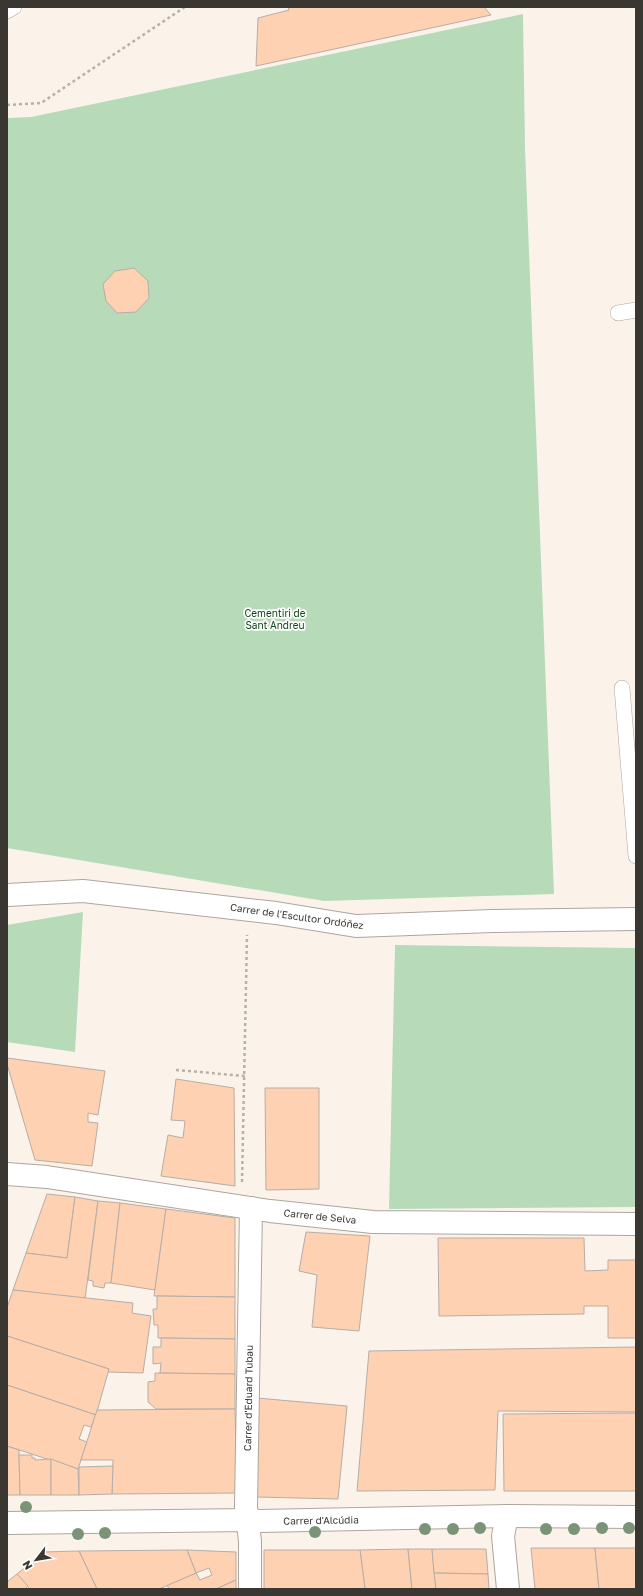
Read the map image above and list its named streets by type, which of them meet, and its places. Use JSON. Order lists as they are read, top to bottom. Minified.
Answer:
{"streets":{"street":["Carrer de l'Escultor Ordóñez","Carrer de Selva","Carrer d'Eduard Tubau","Carrer d'Alcúdia"]},"crossings":[["Carrer de Selva","Carrer d'Eduard Tubau"],["Carrer d'Eduard Tubau","Carrer d'Alcúdia"]],"parks":["Cementiri de Sant Andreu"],"north":"bottom left"}
